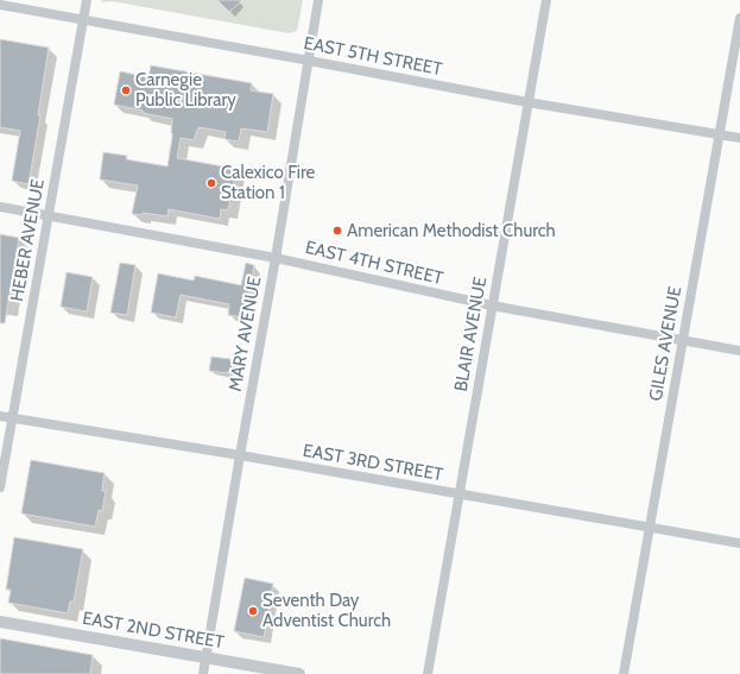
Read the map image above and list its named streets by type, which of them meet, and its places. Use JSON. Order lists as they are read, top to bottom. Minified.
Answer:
{"streets":{"street":["EAST 5TH STREET","HEBER AVENUE","EAST 4TH STREET","MARY AVENUE","BLAIR AVENUE","GILES AVENUE","EAST 3RD STREET","EAST 2ND STREET"]},"crossings":[["EAST 5TH STREET","HEBER AVENUE"],["EAST 5TH STREET","MARY AVENUE"],["EAST 5TH STREET","BLAIR AVENUE"],["EAST 5TH STREET","GILES AVENUE"],["HEBER AVENUE","EAST 4TH STREET"],["HEBER AVENUE","EAST 3RD STREET"],["EAST 4TH STREET","MARY AVENUE"],["EAST 4TH STREET","BLAIR AVENUE"],["EAST 4TH STREET","GILES AVENUE"],["MARY AVENUE","EAST 3RD STREET"],["MARY AVENUE","EAST 2ND STREET"],["BLAIR AVENUE","EAST 3RD STREET"],["GILES AVENUE","EAST 3RD STREET"]],"places":["Carnegie Public Library","Calexico Fire Station 1","American Methodist Church","Seventh Day Adventist Church"]}
